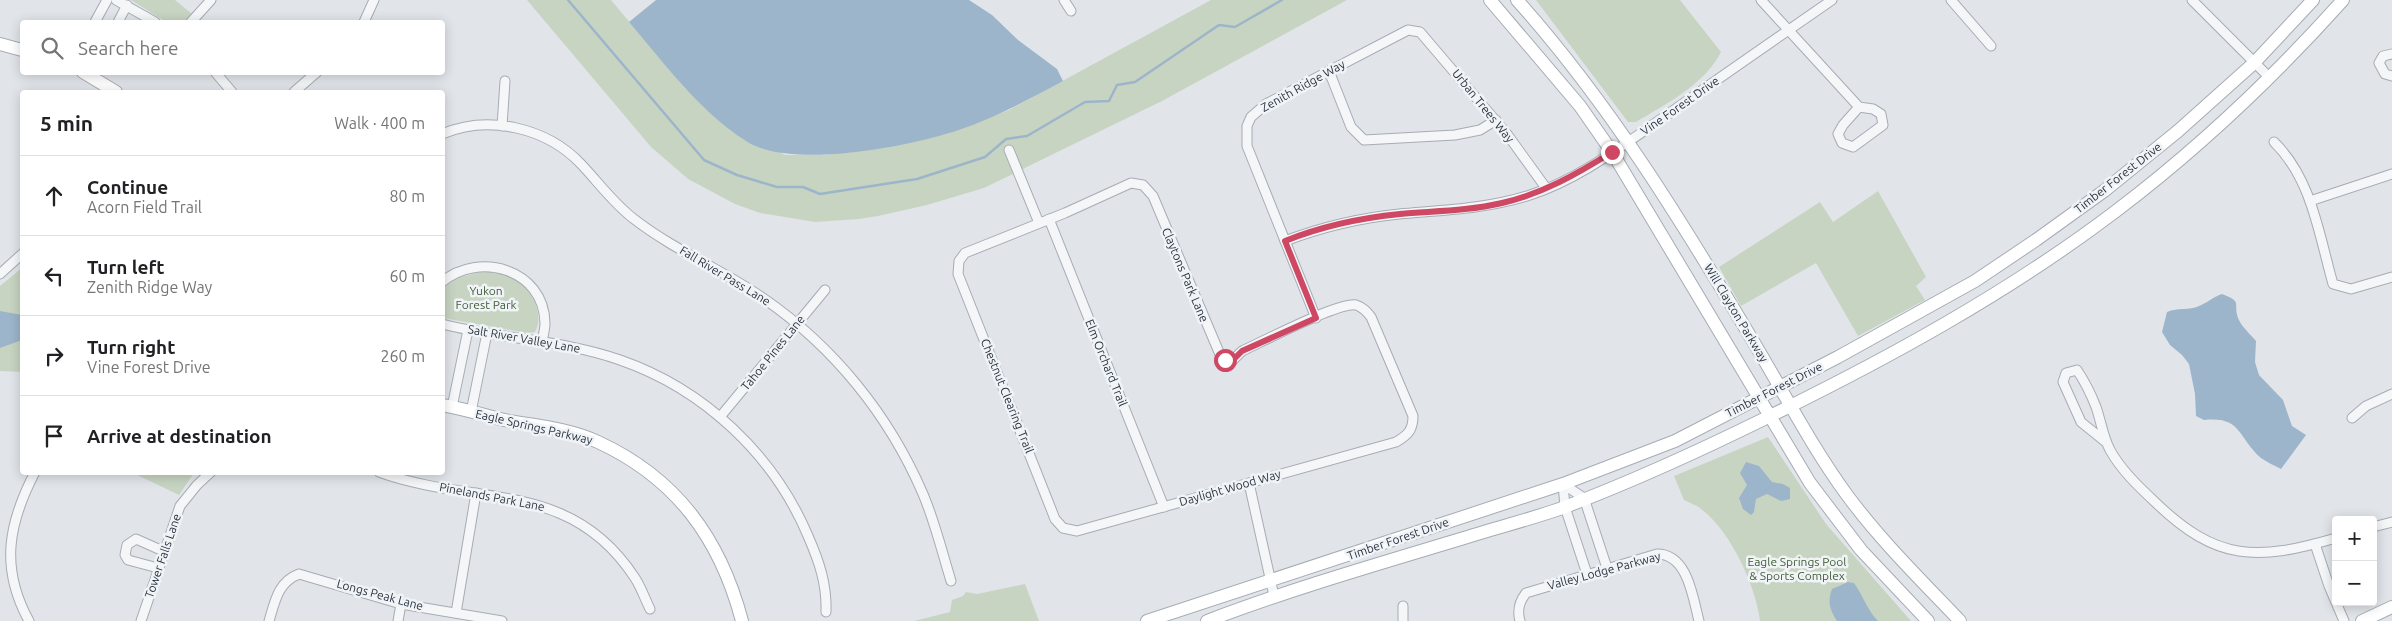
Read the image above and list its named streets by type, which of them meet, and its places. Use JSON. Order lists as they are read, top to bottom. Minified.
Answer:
{"streets":{"main road":["Timber Forest Drive","Will Clayton Parkway","Eagle Springs Parkway"],"street":["Zenith Ridge Way","Urban Trees Way","Vine Forest Drive","Claytons Park Lane","Fall River Pass Lane","Salt River Valley Lane","Tahoe Pines Lane","Elm Orchard Trail","Chestnut Clearing Trail","Daylight Wood Way","Pinelands Park Lane","Tower Falls Lane","Valley Lodge Parkway","Longs Peak Lane"]},"crossings":[["Zenith Ridge Way","Urban Trees Way"],["Zenith Ridge Way","Vine Forest Drive"],["Zenith Ridge Way","Claytons Park Lane"],["Zenith Ridge Way","Daylight Wood Way"],["Urban Trees Way","Vine Forest Drive"],["Vine Forest Drive","Will Clayton Parkway"],["Timber Forest Drive","Will Clayton Parkway"],["Claytons Park Lane","Elm Orchard Trail"],["Claytons Park Lane","Daylight Wood Way"],["Fall River Pass Lane","Tahoe Pines Lane"],["Salt River Valley Lane","Tahoe Pines Lane"],["Elm Orchard Trail","Daylight Wood Way"],["Chestnut Clearing Trail","Daylight Wood Way"]],"parks":["Yukon Forest Park","Eagle Springs Pool & Sports Complex"],"page":{"search":"Search here","heading":["5 min","Walk · 400 m"],"list":[["Continue","Acorn Field Trail","80 m"],["Turn left","Zenith Ridge Way","60 m"],["Turn right","Vine Forest Drive","260 m"],"Arrive at destination"],"map_buttons":["+","−"]}}
